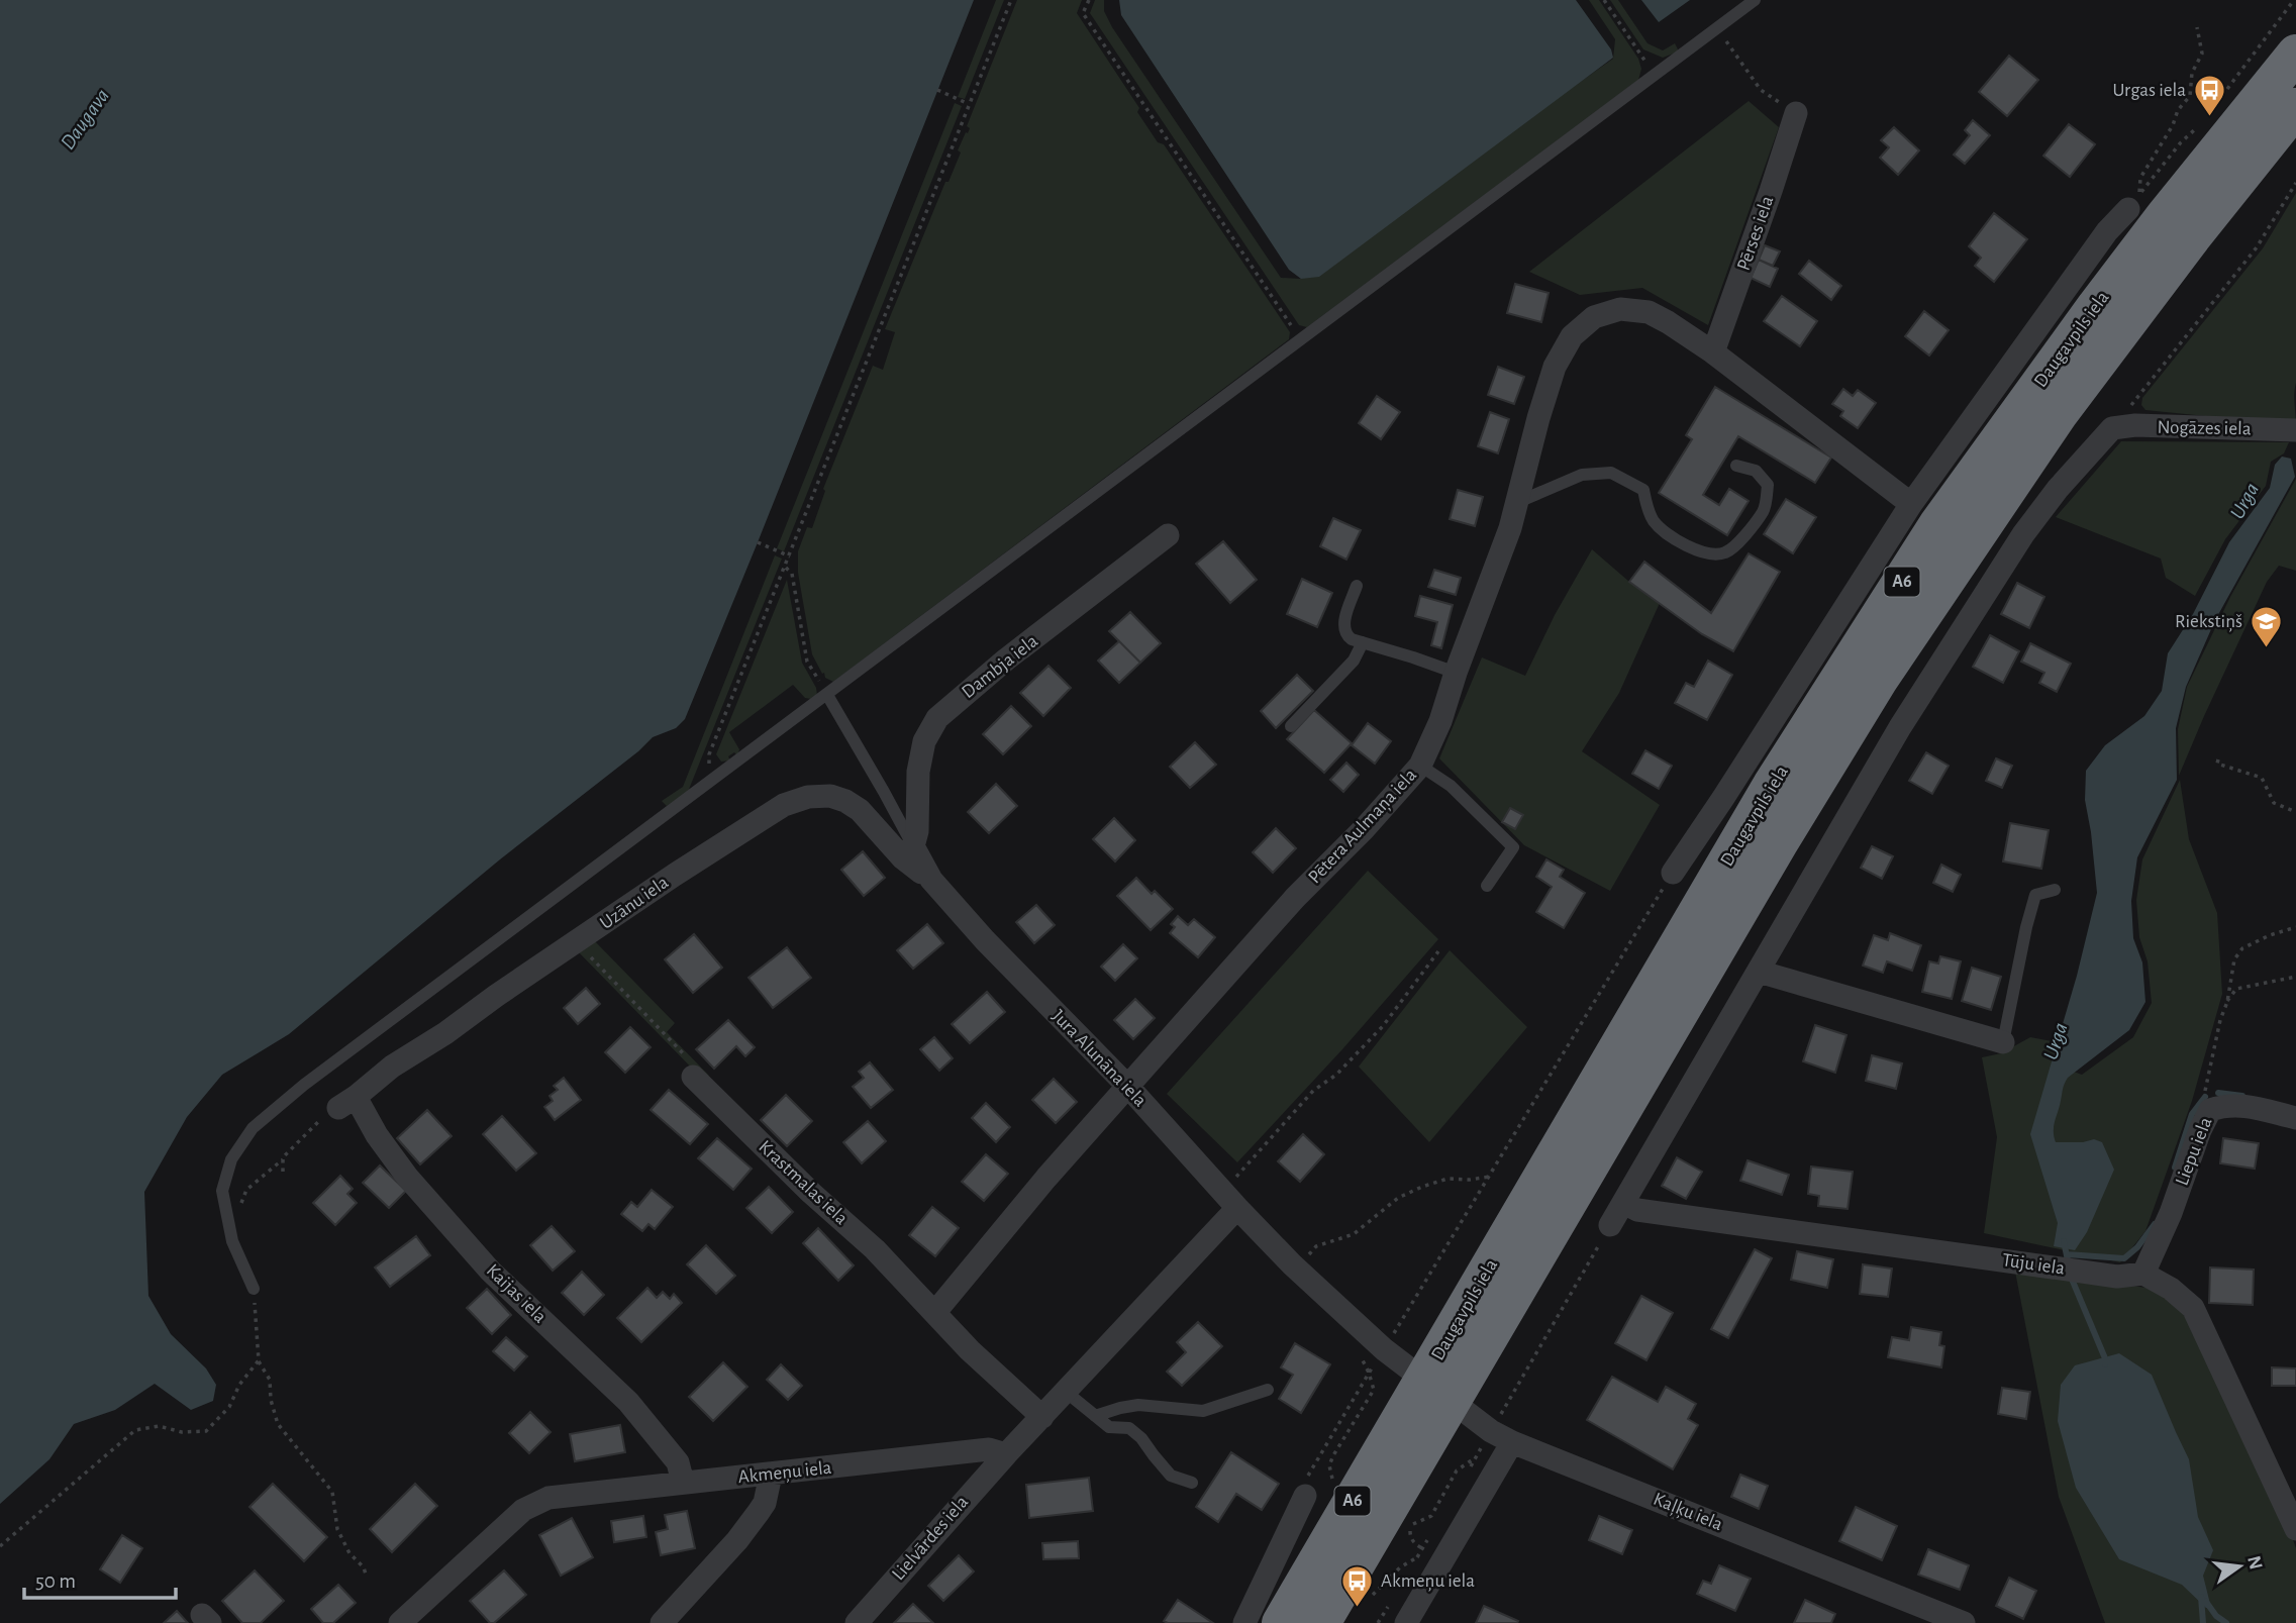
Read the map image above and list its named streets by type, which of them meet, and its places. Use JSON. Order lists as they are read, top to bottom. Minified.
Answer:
{"streets":{"highway":["Daugavpils iela","A6"],"street":["Pērses iela","Nogāzes iela","Dambja iela","Pētera Aulmaņa iela","Uzānu iela","Jura Alunāna iela","Liepu iela","Krastmalas iela","Tūju iela","Kaijas iela","Akmeņu iela","Kaļķu iela","Lielvārdes iela"]},"crossings":[["Pērses iela","Pētera Aulmaņa iela"],["Daugavpils iela","Jura Alunāna iela"],["Daugavpils iela","Kaļķu iela"],["Dambja iela","Jura Alunāna iela"],["Pētera Aulmaņa iela","Jura Alunāna iela"],["Pētera Aulmaņa iela","Krastmalas iela"],["Uzānu iela","Jura Alunāna iela"],["Uzānu iela","Kaijas iela"],["Jura Alunāna iela","Kaļķu iela"],["Liepu iela","Tūju iela"],["Kaijas iela","Akmeņu iela"],["Akmeņu iela","Lielvārdes iela"]],"water":["Daugava","Urga"],"places":{"bus stop":["Urgas iela","Akmeņu iela"],"school or university":["Riekstiņš"]},"scale_bar":"50 m","north":"right"}
